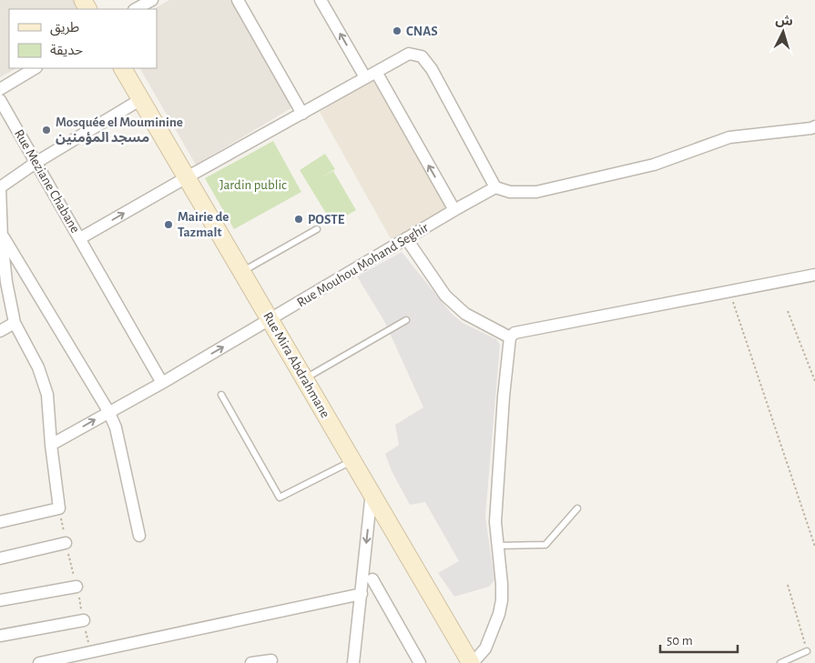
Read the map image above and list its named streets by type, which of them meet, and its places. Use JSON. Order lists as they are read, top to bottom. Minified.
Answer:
{"streets":{"main road":["Rue Mira Abdrahmane"],"street":["Rue Meziane Chabane","Rue Mouhou Mohand Seghir"]},"crossings":[["Rue Meziane Chabane","Rue Mouhou Mohand Seghir"],["Rue Mouhou Mohand Seghir","Rue Mira Abdrahmane"]],"one_way":["Rue Mouhou Mohand Seghir"],"parks":["Jardin public"],"places":["CNAS","Mosquée el Mouminine مسجد المؤمنين","POSTE","Mairie de Tazmalt"],"legend":["طريق","حديقة"],"scale_bar":"50 m","north":"top"}
